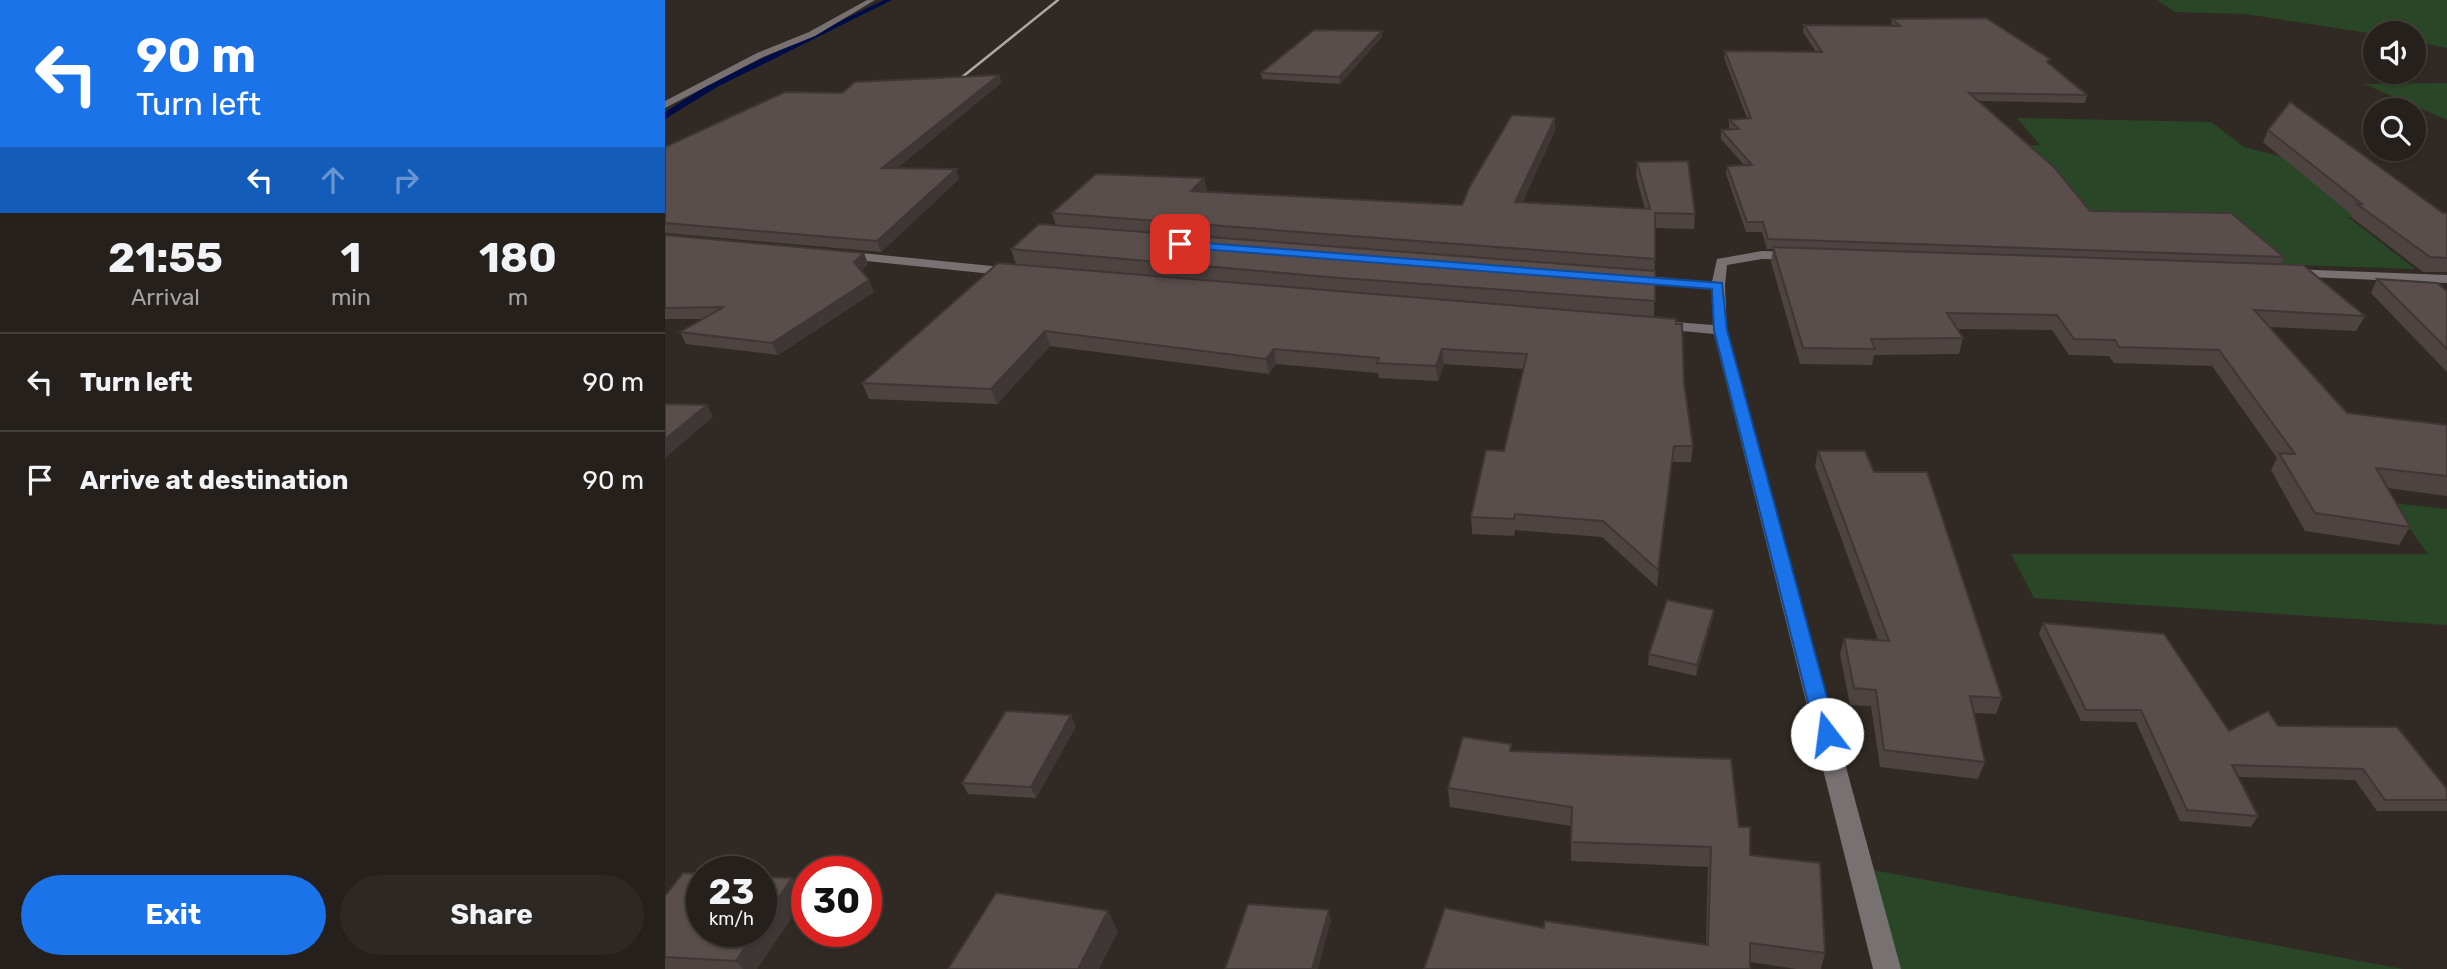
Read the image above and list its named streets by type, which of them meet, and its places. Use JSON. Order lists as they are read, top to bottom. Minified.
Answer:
{"page":{"turn":["90 m","Turn left"],"eta":["21:55","Arrival","1","min","180","m"],"list":[{"name":"Turn left","value":"90 m"},{"name":"Arrive at destination","value":"90 m"}],"speed":"23 km/h","limit":"30","buttons":["Exit","Share"]}}
